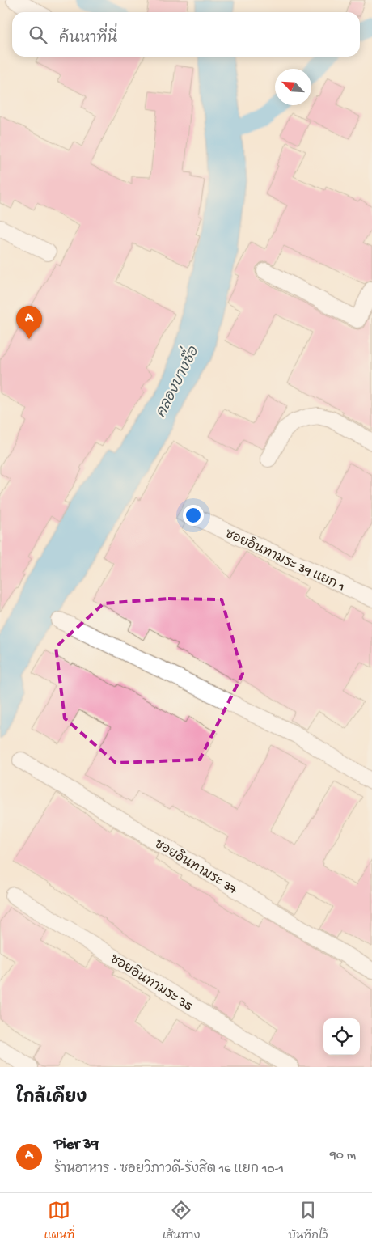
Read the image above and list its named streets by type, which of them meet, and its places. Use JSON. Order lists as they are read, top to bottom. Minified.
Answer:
{"streets":{"street":["ซอยอินทามระ 39 แยก 1","ซอยอินทามระ 37","ซอยอินทามระ 35"]},"water":["คลองบางซื่อ"],"north":"top left","page":{"search":"ค้นหาที่นี่","pins":"A","heading":"ใกล้เคียง","list":[{"mark":"A","name":"Pier 39","note":"ร้านอาหาร · ซอยวิภาวดี-รังสิต 16 แยก 10-1","value":"90 m"}],"nav":["แผนที่","เส้นทาง","บันทึกไว้"]}}
